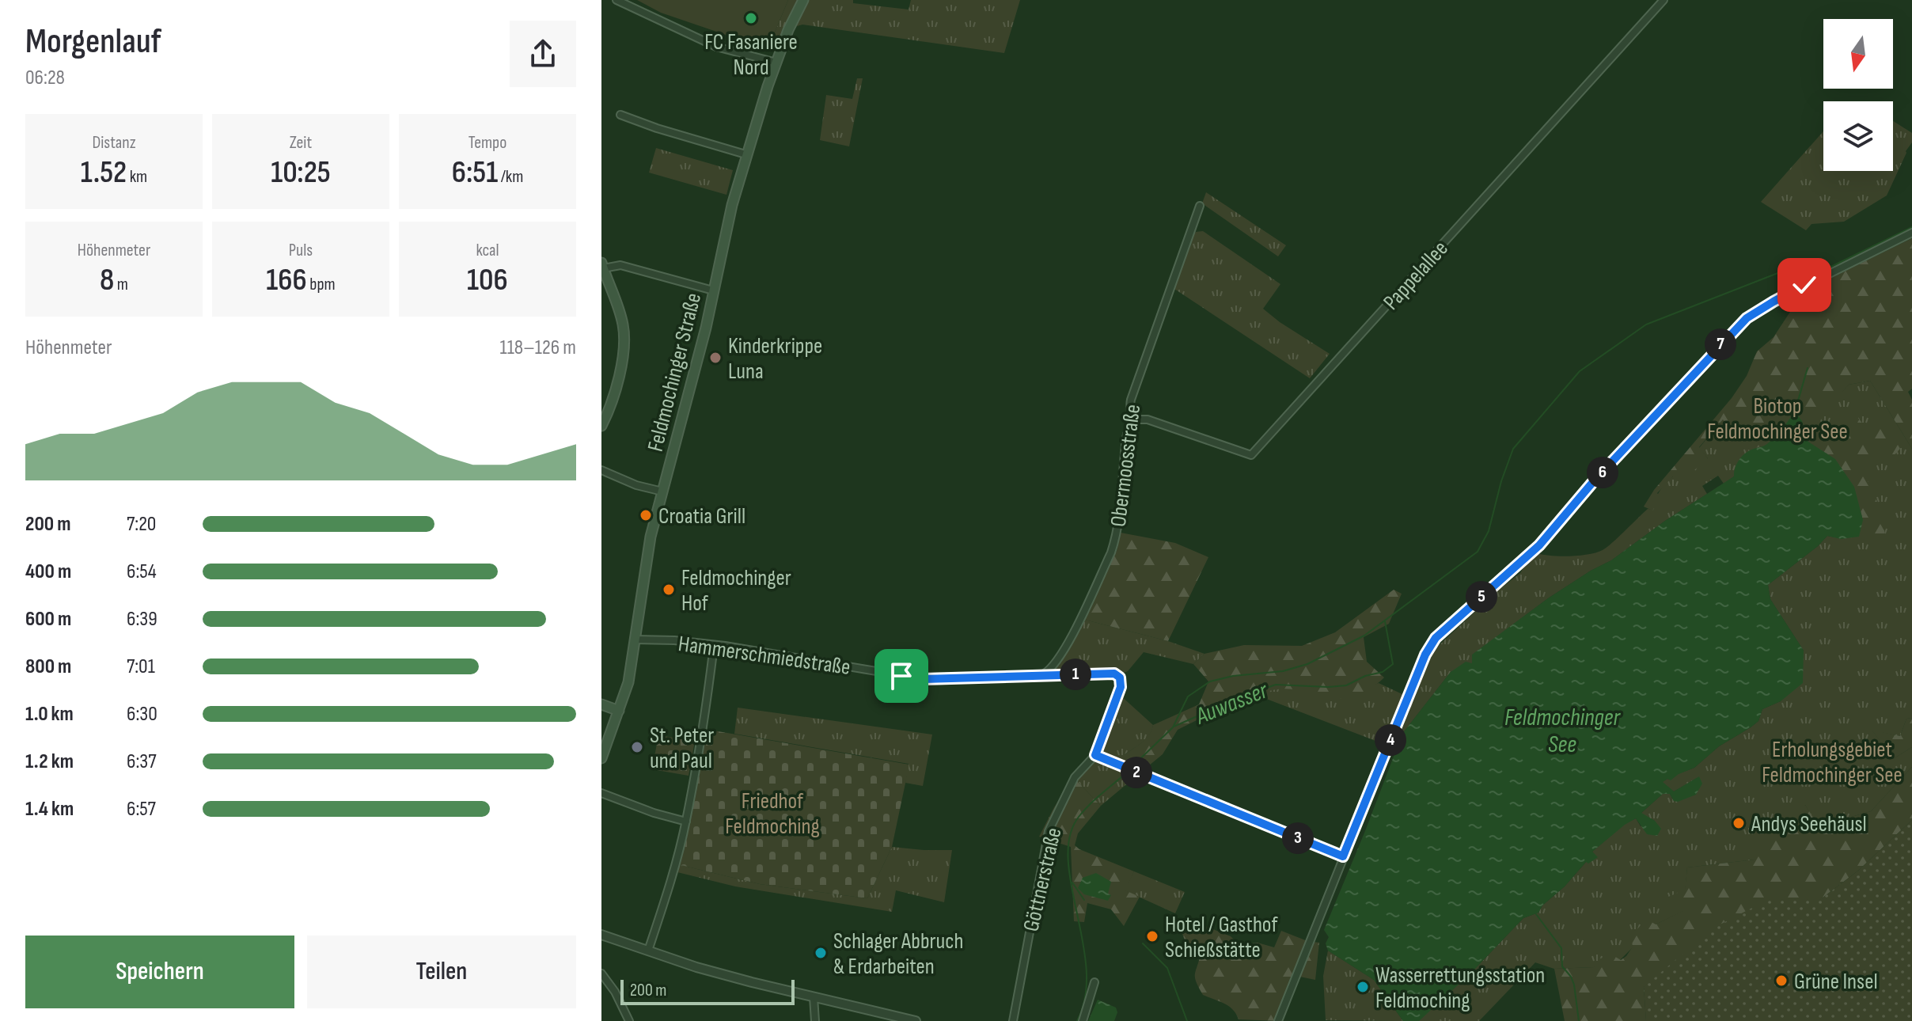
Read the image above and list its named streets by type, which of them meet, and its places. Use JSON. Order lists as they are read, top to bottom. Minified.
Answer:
{"streets":{"main road":["Feldmochinger Straße"],"street":["Pappelallee","Obermoosstraße","Hammerschmiedstraße","Göttnerstraße"]},"crossings":[["Pappelallee","Obermoosstraße"],["Feldmochinger Straße","Hammerschmiedstraße"],["Obermoosstraße","Hammerschmiedstraße"],["Hammerschmiedstraße","Göttnerstraße"]],"water":["Auwasser","Feldmochinger See"],"parks":["Biotop Feldmochinger See","Erholungsgebiet Feldmochinger See","Friedhof Feldmoching"],"places":["FC Fasaniere Nord","Kinderkrippe Luna","Croatia Grill","Feldmochinger Hof","St. Peter und Paul","Andys Seehäusl","Hotel / Gasthof Schießstätte","Schlager Abbruch & Erdarbeiten","Grüne Insel","Wasserrettungsstation Feldmoching"],"scale_bar":"200 m","north":"bottom","page":{"heading":["Morgenlauf","06:28"],"stats":[["Distanz","1.52 km"],["Zeit","10:25"],["Tempo","6:51 /km"],["Höhenmeter","8 m"],["Puls","166 bpm"],["kcal","106"]],"chart":["Höhenmeter","118–126 m"],"pins":["7","6","5","1","4","2","3"],"list":[{"name":"200 m","note":"7:20"},{"name":"400 m","note":"6:54"},{"name":"600 m","note":"6:39"},{"name":"800 m","note":"7:01"},{"name":"1.0 km","note":"6:30"},{"name":"1.2 km","note":"6:37"},{"name":"1.4 km","note":"6:57"}],"buttons":["Speichern","Teilen"],"scale":"200 m"}}
